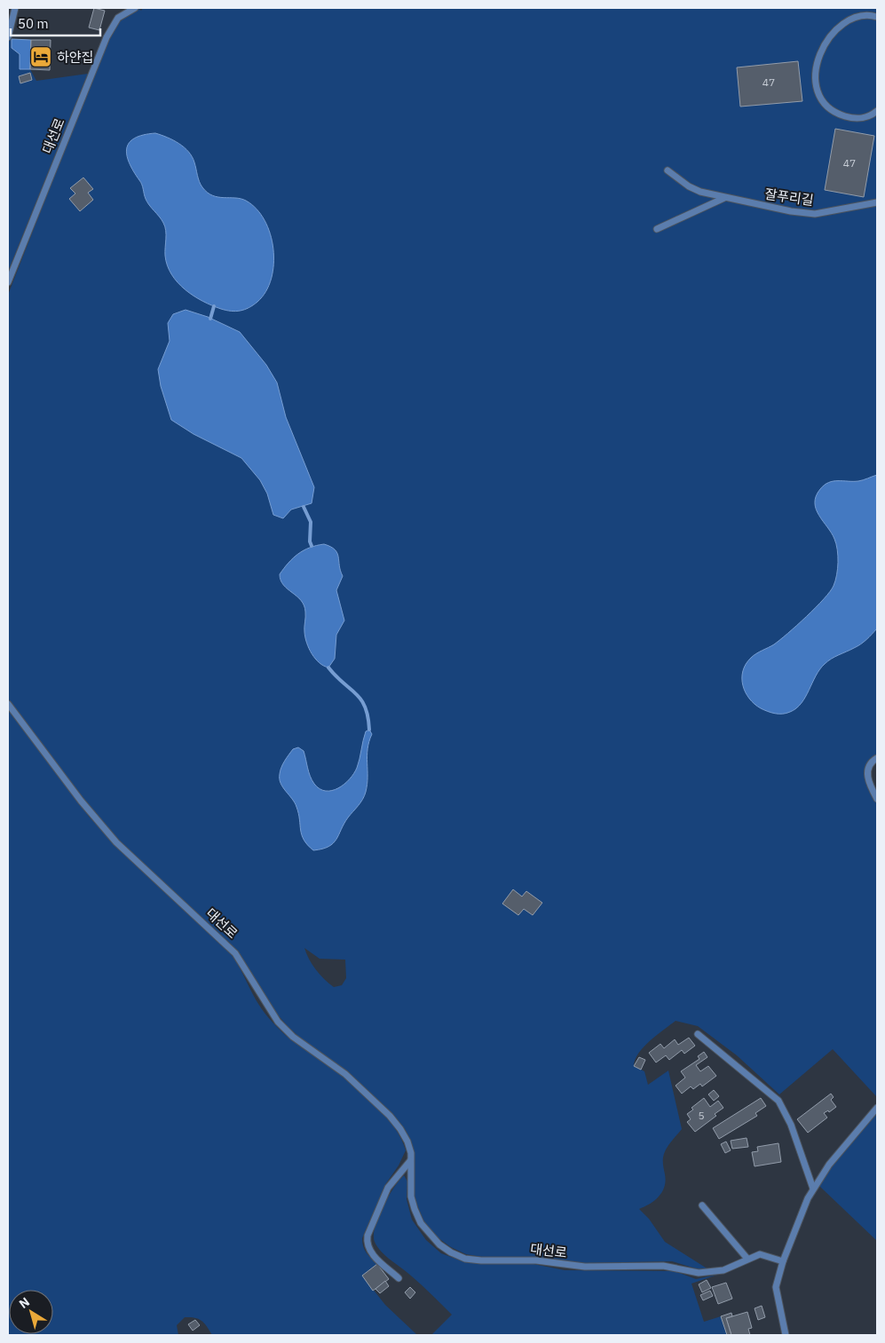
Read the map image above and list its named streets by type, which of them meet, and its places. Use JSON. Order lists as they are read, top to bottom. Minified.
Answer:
{"streets":{"lane":["대선로","잘푸리길"]},"places":{"hotel":["하얀집"]},"house_numbers":["47","47","5"],"scale_bar":"50 m","north":"top left"}
